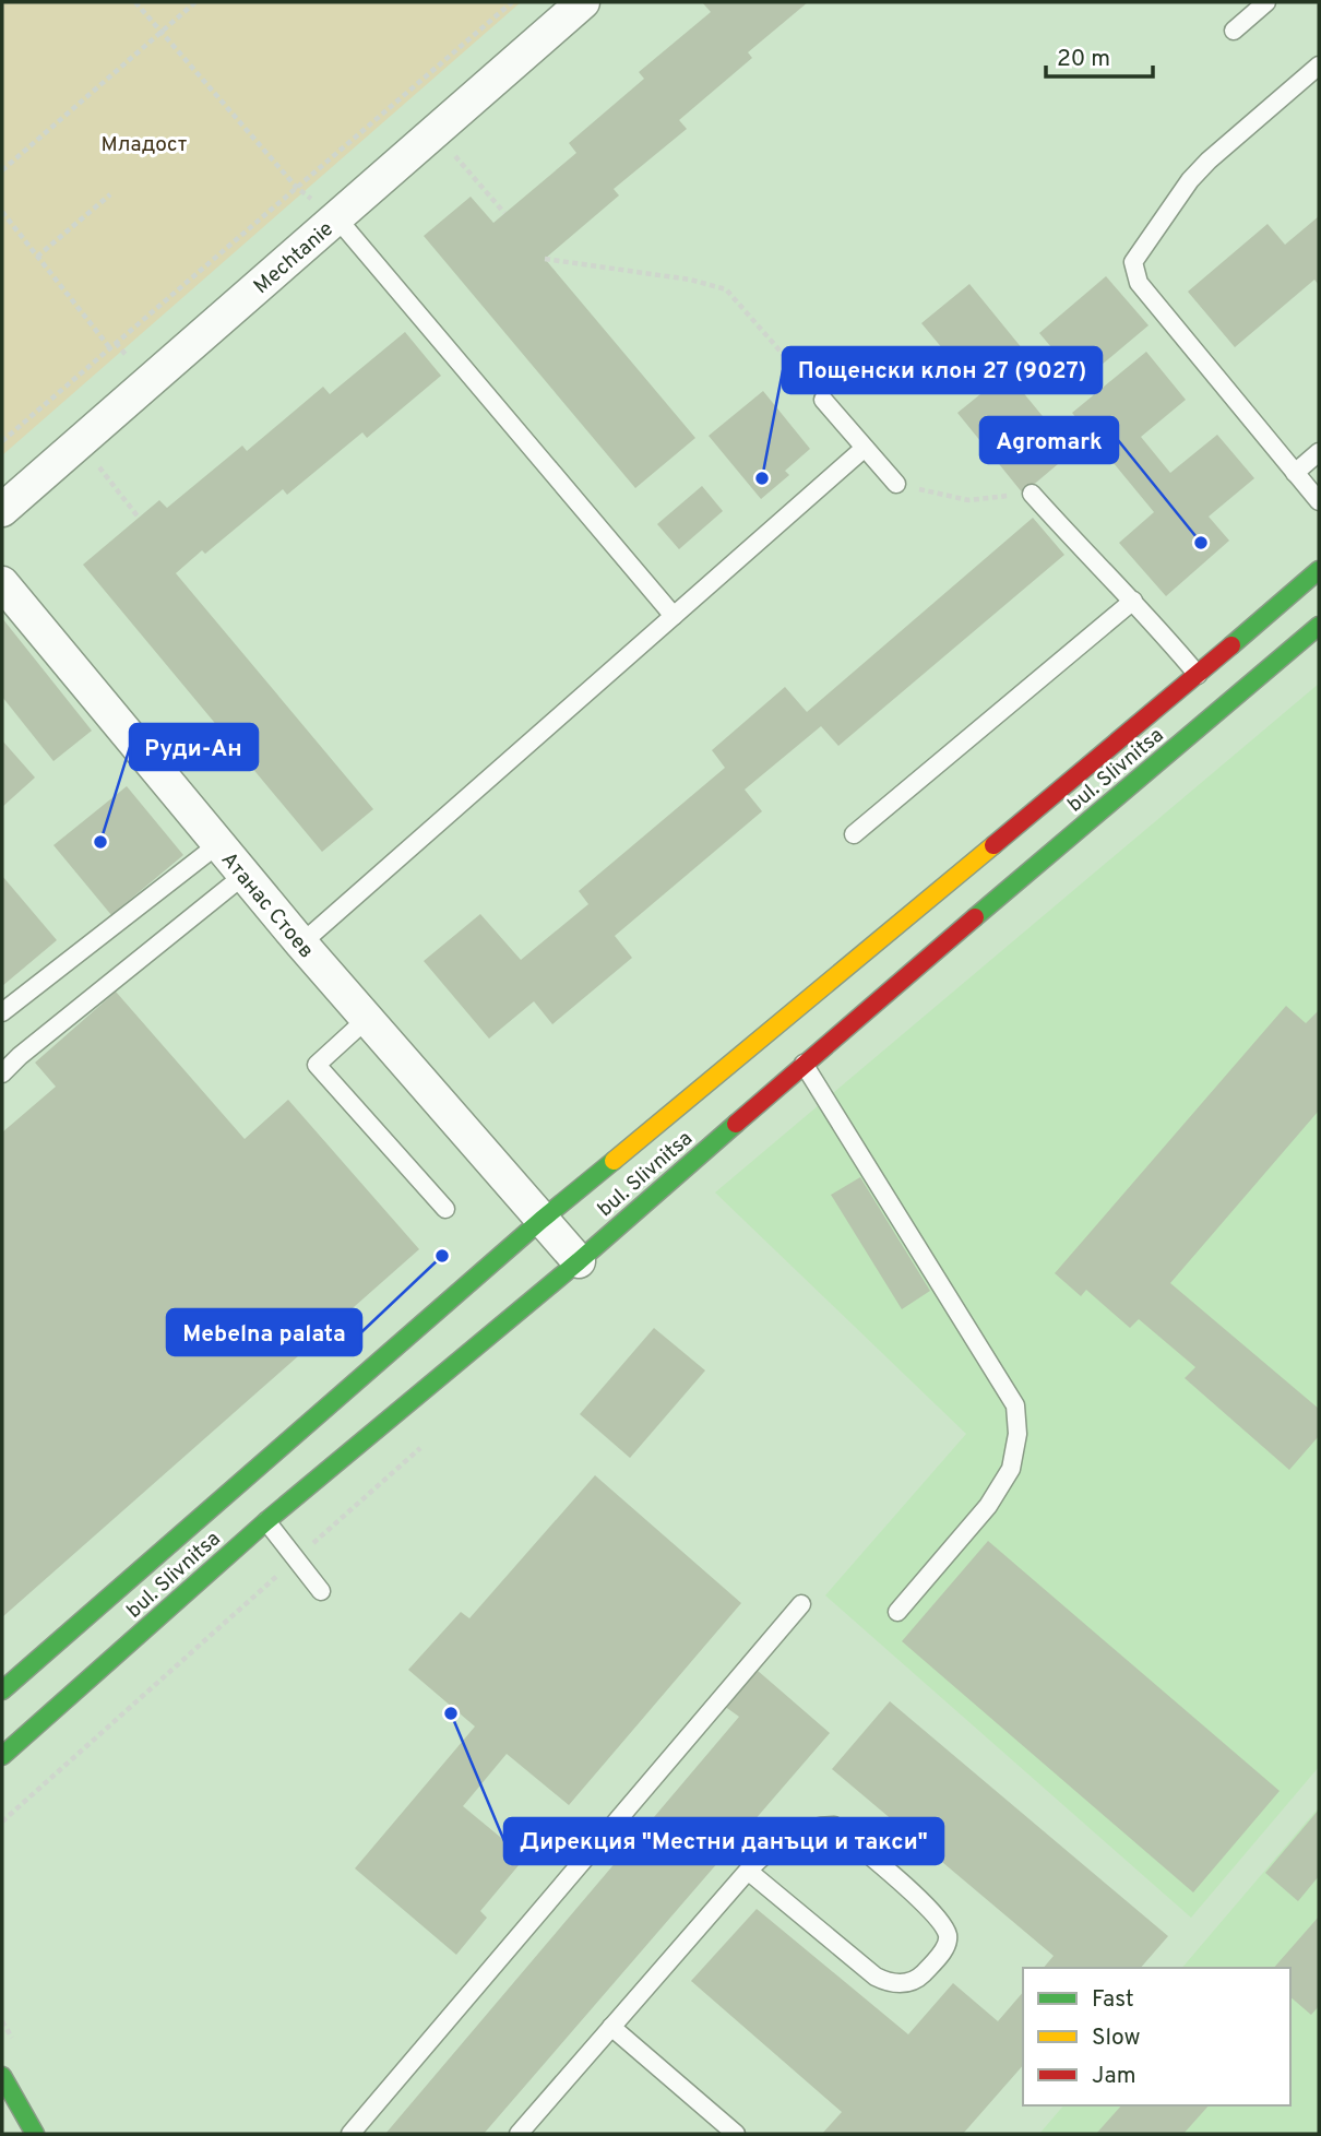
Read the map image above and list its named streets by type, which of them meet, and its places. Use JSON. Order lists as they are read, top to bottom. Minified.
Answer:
{"streets":{"main road":["bul. Slivnitsa"],"street":["Mechtanie","Атанас Стоев"]},"crossings":[["bul. Slivnitsa","Атанас Стоев"]],"parks":["Младост"],"places":["Пощенски клон 27 (9027)","Agromark","Руди-Ан","Mebelna palata","Дирекция \"Местни данъци и такси\""],"legend":["Fast","Slow","Jam"],"scale_bar":"20 m"}
